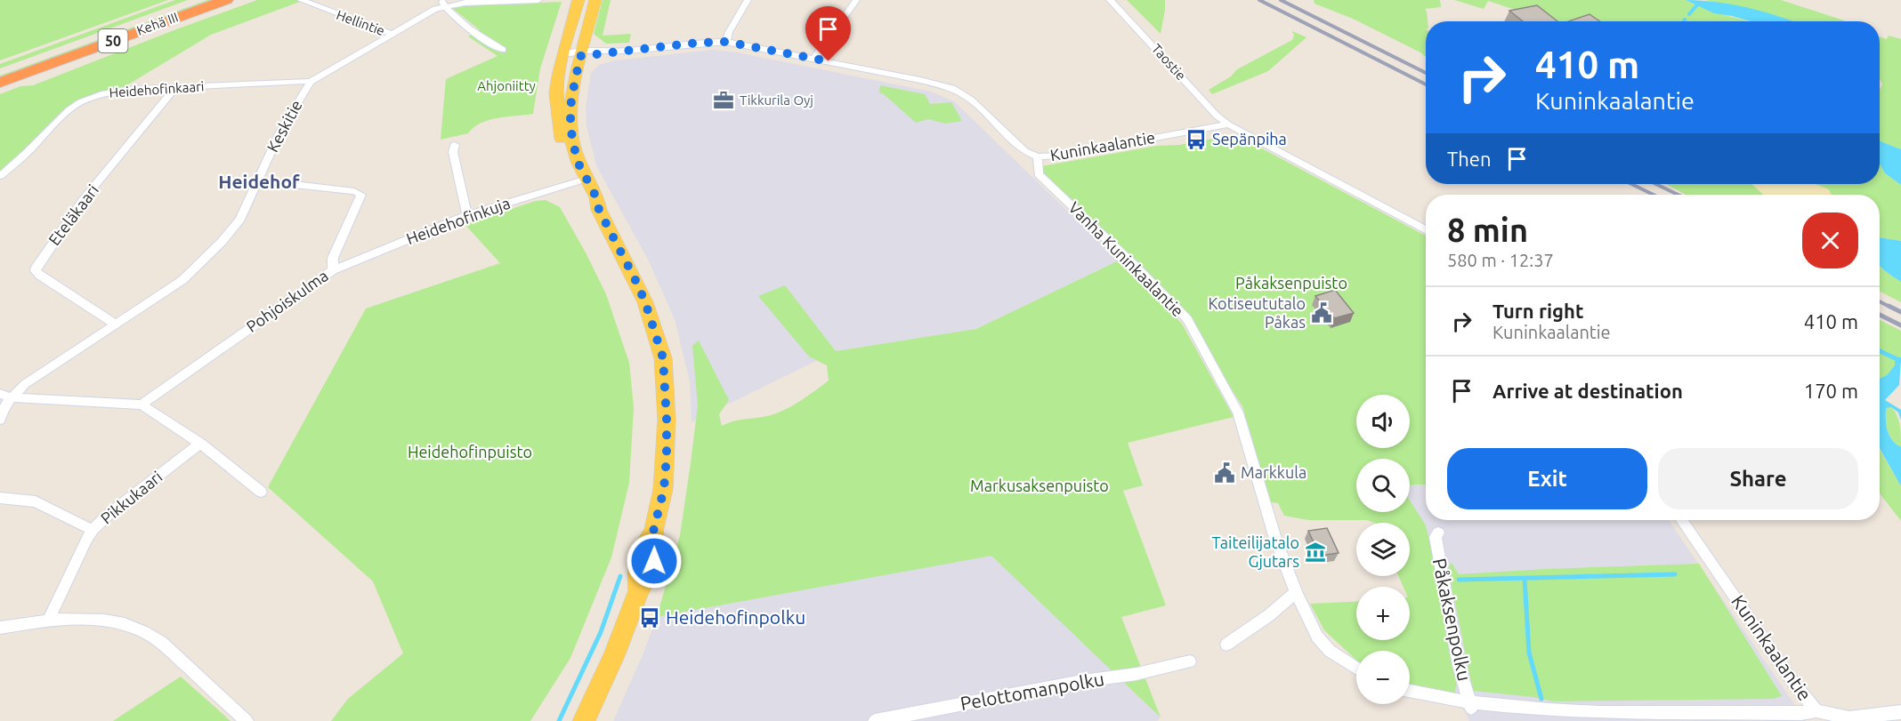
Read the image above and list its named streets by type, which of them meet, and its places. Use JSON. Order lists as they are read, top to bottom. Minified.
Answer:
{"streets":{"highway":["Kehä III","50"],"street":["Hellintie","Taostie","Heidehofinkaari","Keskitie","Kuninkaalantie","Eteläkaari","Heidehofinkuja","Vanha Kuninkaalantie","Pohjoiskulma","Pikkukaari","Påkaksenpolku","Pelottomanpolku"]},"crossings":[["Hellintie","Keskitie"],["Taostie","Kuninkaalantie"],["Heidehofinkaari","Keskitie"],["Heidehofinkaari","Eteläkaari"],["Keskitie","Eteläkaari"],["Keskitie","Pohjoiskulma"],["Kuninkaalantie","Vanha Kuninkaalantie"],["Heidehofinkuja","Pohjoiskulma"]],"districts":["Heidehof"],"parks":["Ahjoniitty","Påkaksenpuisto","Heidehofinpuisto","Markusaksenpuisto"],"places":{"office":["Tikkurila Oyj"],"bus stop":["Sepänpiha","Heidehofinpolku"],"public building":["Kotiseututalo Påkas","Markkula"],"museum":["Taiteilijatalo Gjutars"]},"page":{"turn":["410 m","Kuninkaalantie"],"then":"Then","heading":["8 min","580 m · 12:37"],"list":[{"name":"Turn right","note":"Kuninkaalantie","value":"410 m"},{"name":"Arrive at destination","value":"170 m"}],"map_buttons":["+","−"],"buttons":["Exit","Share"]}}
